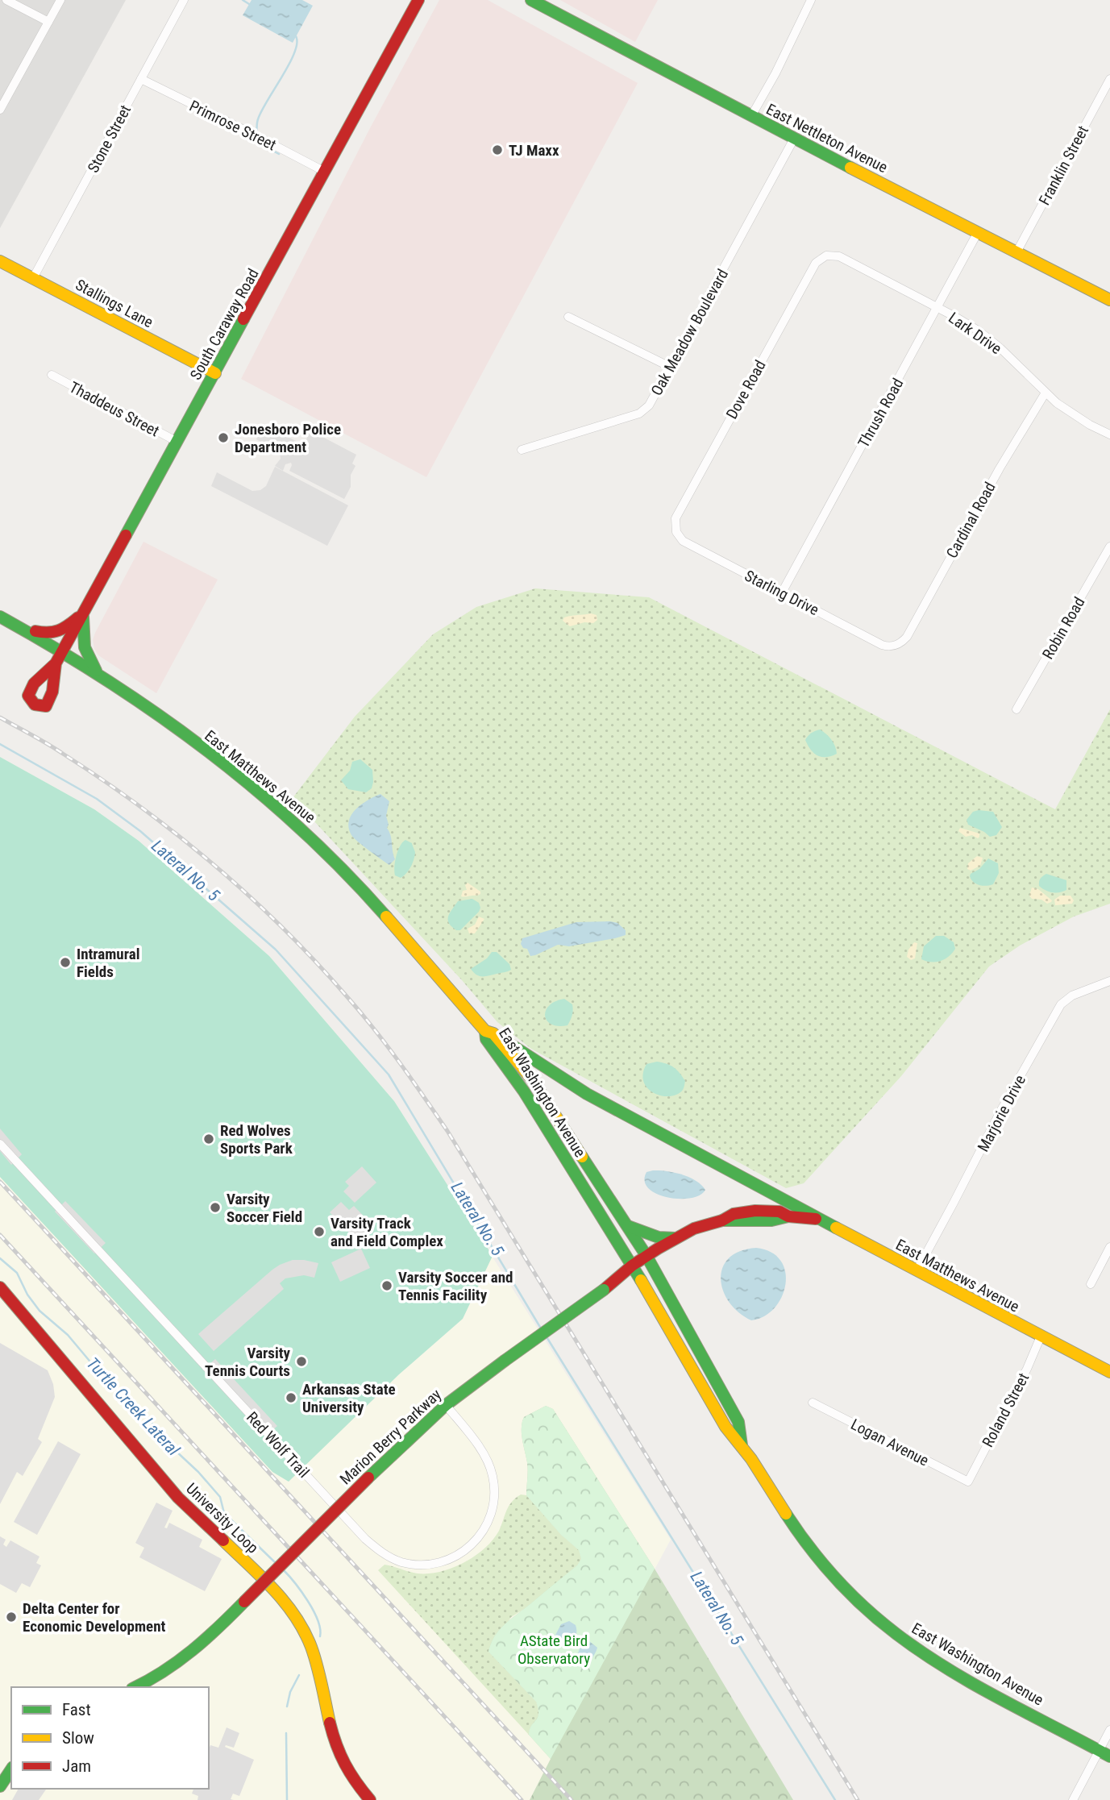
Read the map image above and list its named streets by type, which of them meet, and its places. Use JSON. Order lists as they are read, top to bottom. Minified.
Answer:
{"streets":{"street":["Primrose Street","East Nettleton Avenue","Stone Street","Franklin Street","Stallings Lane","South Caraway Road","Oak Meadow Boulevard","Lark Drive","Dove Road","Thaddeus Street","Thrush Road","Cardinal Road","Starling Drive","Robin Road","East Matthews Avenue","East Washington Avenue","Marjorie Drive","Roland Street","Marion Berry Parkway","Logan Avenue","Red Wolf Trail","University Loop"]},"crossings":[["Primrose Street","Stone Street"],["Primrose Street","South Caraway Road"],["East Nettleton Avenue","Franklin Street"],["East Nettleton Avenue","Oak Meadow Boulevard"],["East Nettleton Avenue","Thrush Road"],["Stone Street","Stallings Lane"],["Stallings Lane","South Caraway Road"],["South Caraway Road","Thaddeus Street"],["South Caraway Road","East Matthews Avenue"],["Lark Drive","Dove Road"],["Lark Drive","Thrush Road"],["Lark Drive","Cardinal Road"],["Dove Road","Starling Drive"],["Thrush Road","Starling Drive"],["Cardinal Road","Starling Drive"],["East Matthews Avenue","East Washington Avenue"],["East Matthews Avenue","Marjorie Drive"],["East Matthews Avenue","Roland Street"],["East Matthews Avenue","Marion Berry Parkway"],["East Washington Avenue","Marion Berry Parkway"],["Roland Street","Logan Avenue"],["Marion Berry Parkway","Red Wolf Trail"]],"water":["Lateral No. 5","Turtle Creek Lateral"],"parks":["AState Bird Observatory"],"places":["TJ Maxx","Jonesboro Police Department","Intramural Fields","Red Wolves Sports Park","Varsity Soccer Field","Varsity Track and Field Complex","Varsity Soccer and Tennis Facility","Varsity Tennis Courts","Arkansas State University","Delta Center for Economic Development"],"legend":["Fast","Slow","Jam"]}
